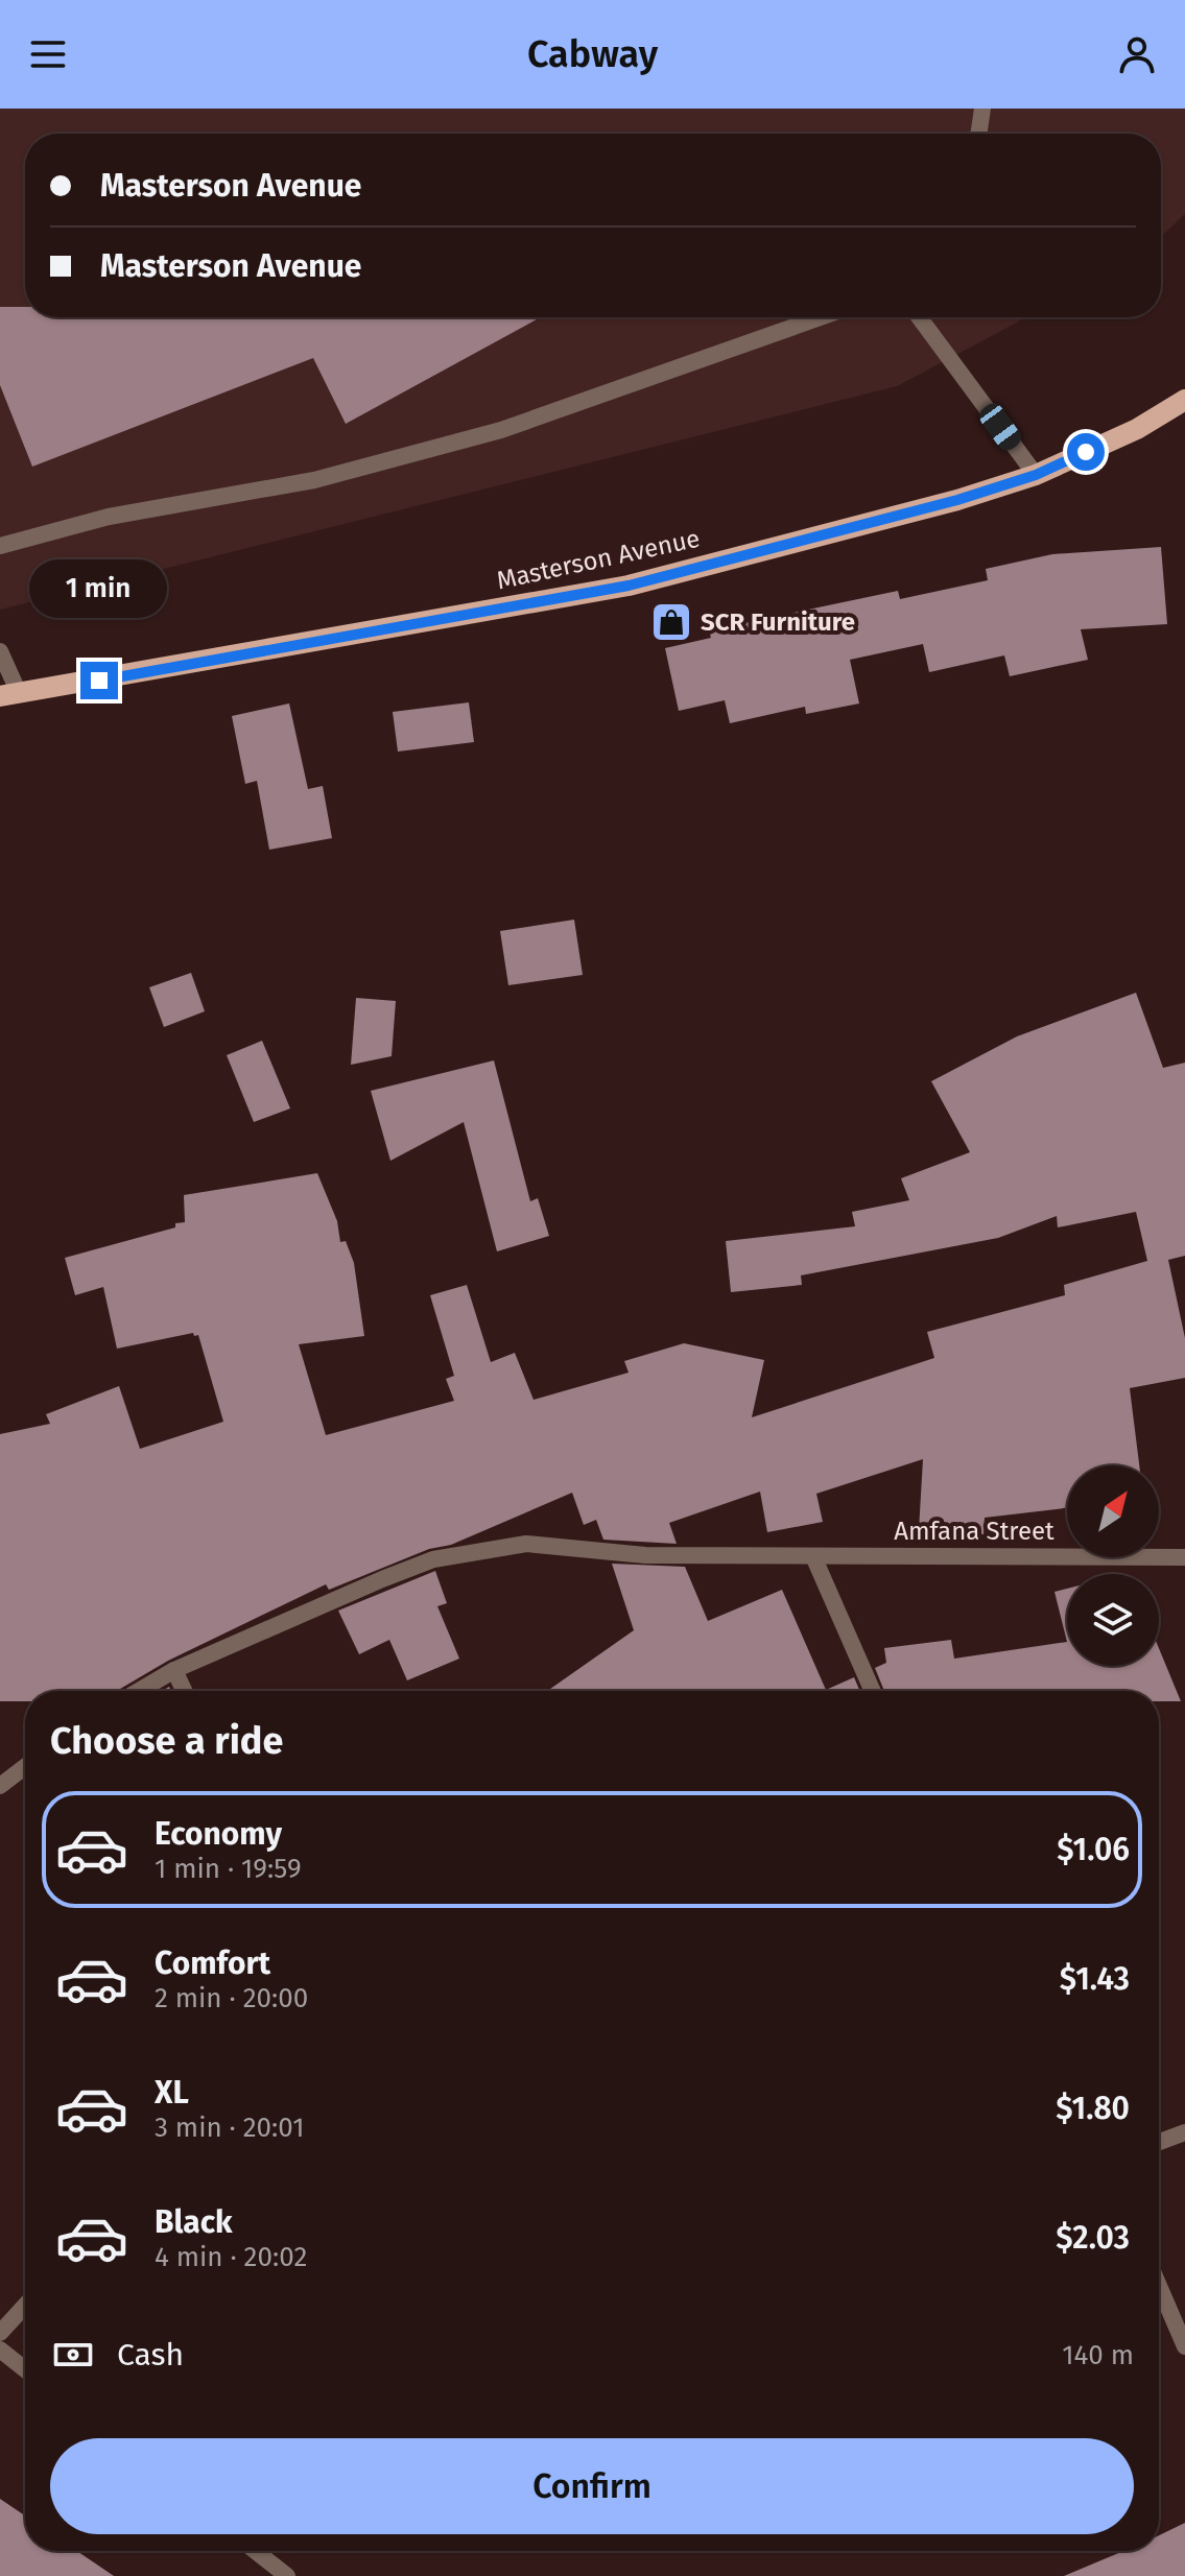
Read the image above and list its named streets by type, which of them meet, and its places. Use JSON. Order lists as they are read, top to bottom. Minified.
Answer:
{"streets":{"main road":["Masterson Avenue"],"street":["Amfana Street"]},"places":{"shop":["SCR Furniture"]},"north":"top right","page":{"header":"Cabway","banner":["Masterson Avenue","Masterson Avenue"],"bubble":"1 min","heading":"Choose a ride","list":[{"name":"Economy","note":"1 min · 19:59","value":"$1.06"},{"name":"Comfort","note":"2 min · 20:00","value":"$1.43"},{"name":"XL","note":"3 min · 20:01","value":"$1.80"},{"name":"Black","note":"4 min · 20:02","value":"$2.03"}],"pay":["Cash","140 m"],"buttons":"Confirm"}}
